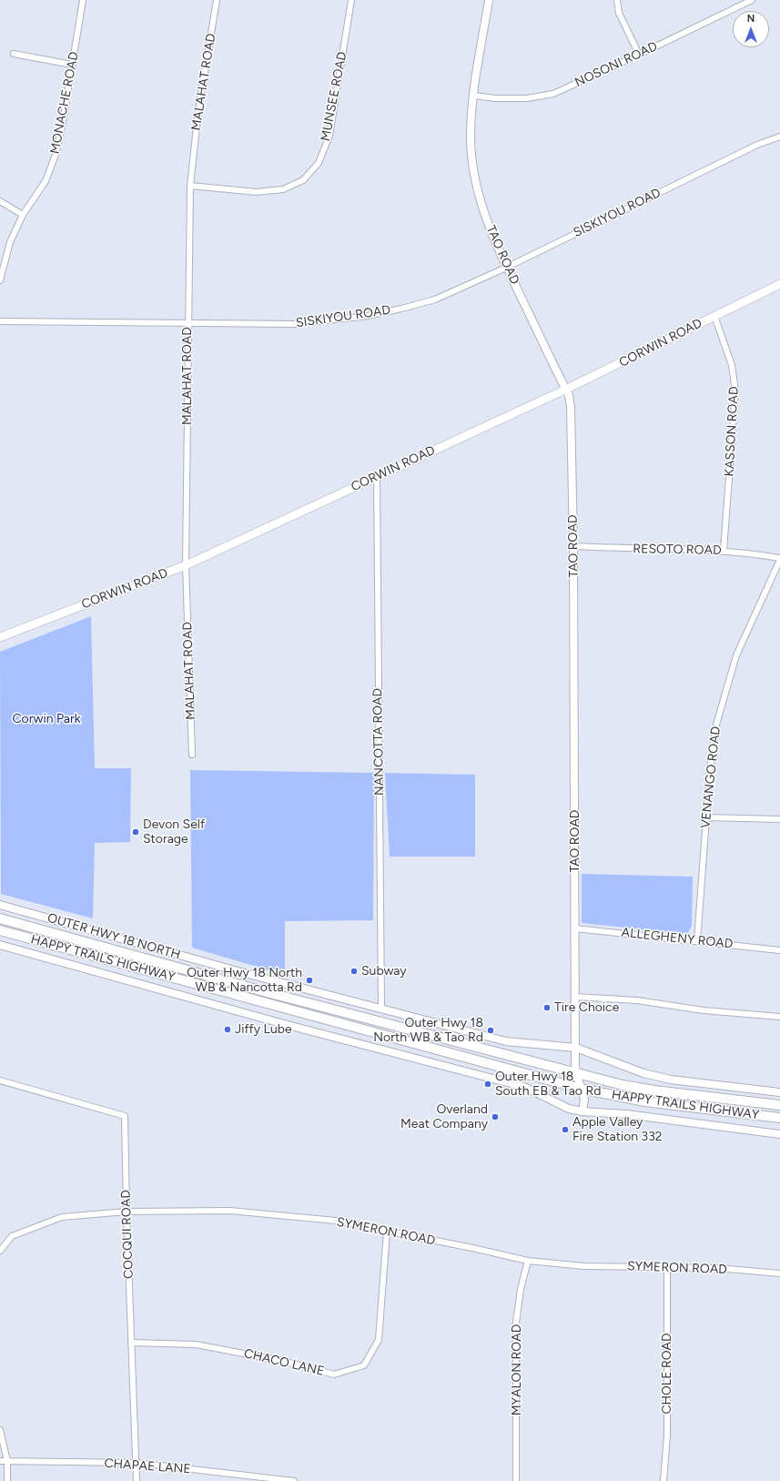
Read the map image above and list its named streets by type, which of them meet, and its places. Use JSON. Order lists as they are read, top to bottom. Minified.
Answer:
{"streets":{"main road":["CORWIN ROAD","HAPPY TRAILS HIGHWAY"],"street":["NOSONI ROAD","MALAHAT ROAD","MUNSEE ROAD","MONACHE ROAD","SISKIYOU ROAD","TAO ROAD","KASSON ROAD","RESOTO ROAD","NANCOTTA ROAD","VENANGO ROAD","OUTER HWY 18 NORTH","ALLEGHENY ROAD","SYMERON ROAD","COCQUI ROAD","CHACO LANE","MYALON ROAD","CHOLE ROAD","CHAPAE LANE"]},"crossings":[["NOSONI ROAD","TAO ROAD"],["MALAHAT ROAD","MUNSEE ROAD"],["MALAHAT ROAD","SISKIYOU ROAD"],["MALAHAT ROAD","CORWIN ROAD"],["SISKIYOU ROAD","TAO ROAD"],["TAO ROAD","CORWIN ROAD"],["TAO ROAD","RESOTO ROAD"],["TAO ROAD","OUTER HWY 18 NORTH"],["TAO ROAD","ALLEGHENY ROAD"],["TAO ROAD","HAPPY TRAILS HIGHWAY"],["CORWIN ROAD","KASSON ROAD"],["CORWIN ROAD","NANCOTTA ROAD"],["KASSON ROAD","RESOTO ROAD"],["RESOTO ROAD","VENANGO ROAD"],["NANCOTTA ROAD","OUTER HWY 18 NORTH"],["VENANGO ROAD","ALLEGHENY ROAD"],["SYMERON ROAD","COCQUI ROAD"],["SYMERON ROAD","CHACO LANE"],["SYMERON ROAD","MYALON ROAD"],["SYMERON ROAD","CHOLE ROAD"],["COCQUI ROAD","CHACO LANE"],["COCQUI ROAD","CHAPAE LANE"]],"parks":["Corwin Park"],"places":["Devon Self Storage","Subway","Outer Hwy 18 North WB & Nancotta Rd","Tire Choice","Jiffy Lube","Outer Hwy 18 North WB & Tao Rd","Outer Hwy 18 South EB & Tao Rd","Overland Meat Company","Apple Valley Fire Station 332"],"north":"top"}
